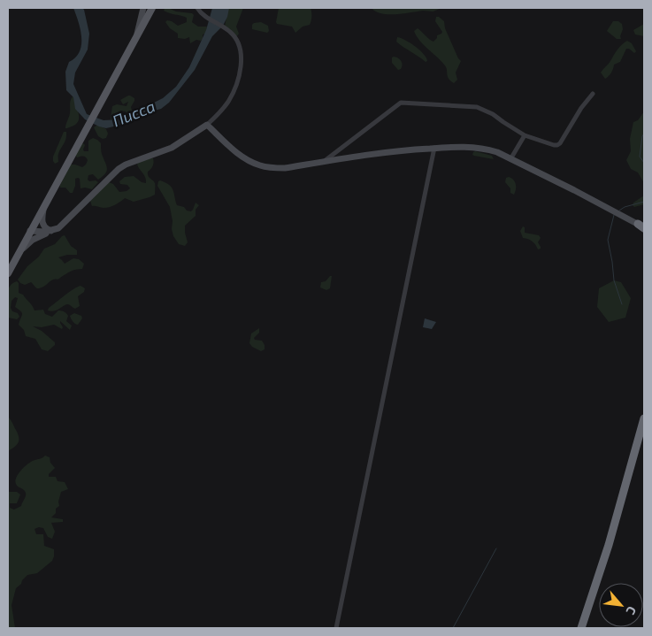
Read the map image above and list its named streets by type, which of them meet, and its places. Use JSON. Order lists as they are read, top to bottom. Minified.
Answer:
{"water":["Писса"],"north":"bottom right"}
